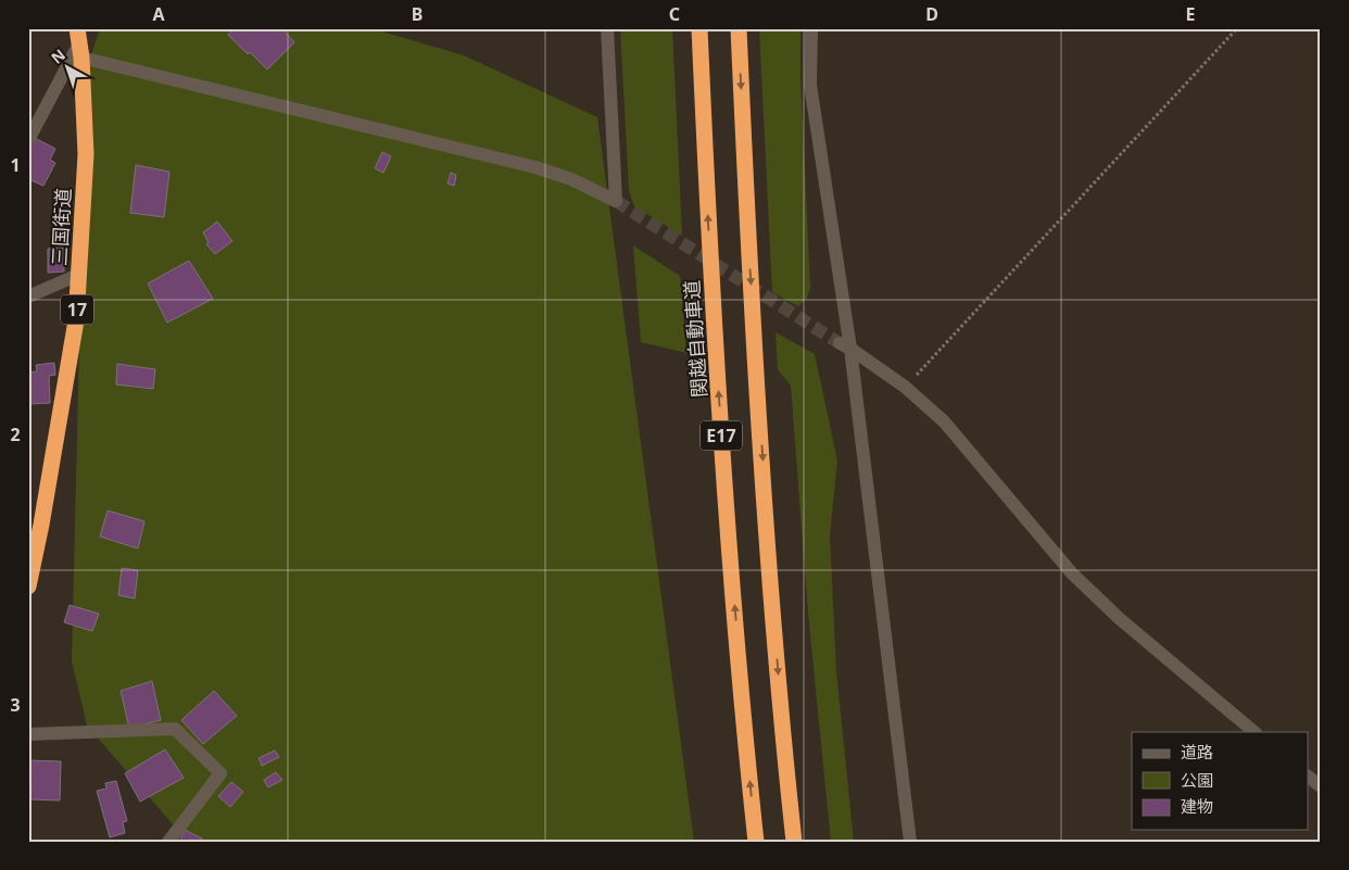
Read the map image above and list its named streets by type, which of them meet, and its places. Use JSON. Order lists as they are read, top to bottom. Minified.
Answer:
{"streets":{"highway":["三国街道","17","関越自動車道","E17"]},"legend":["道路","公園","建物"],"north":"top left","grid":{"columns":["A","B","C","D","E"],"rows":["1","2","3"]}}
